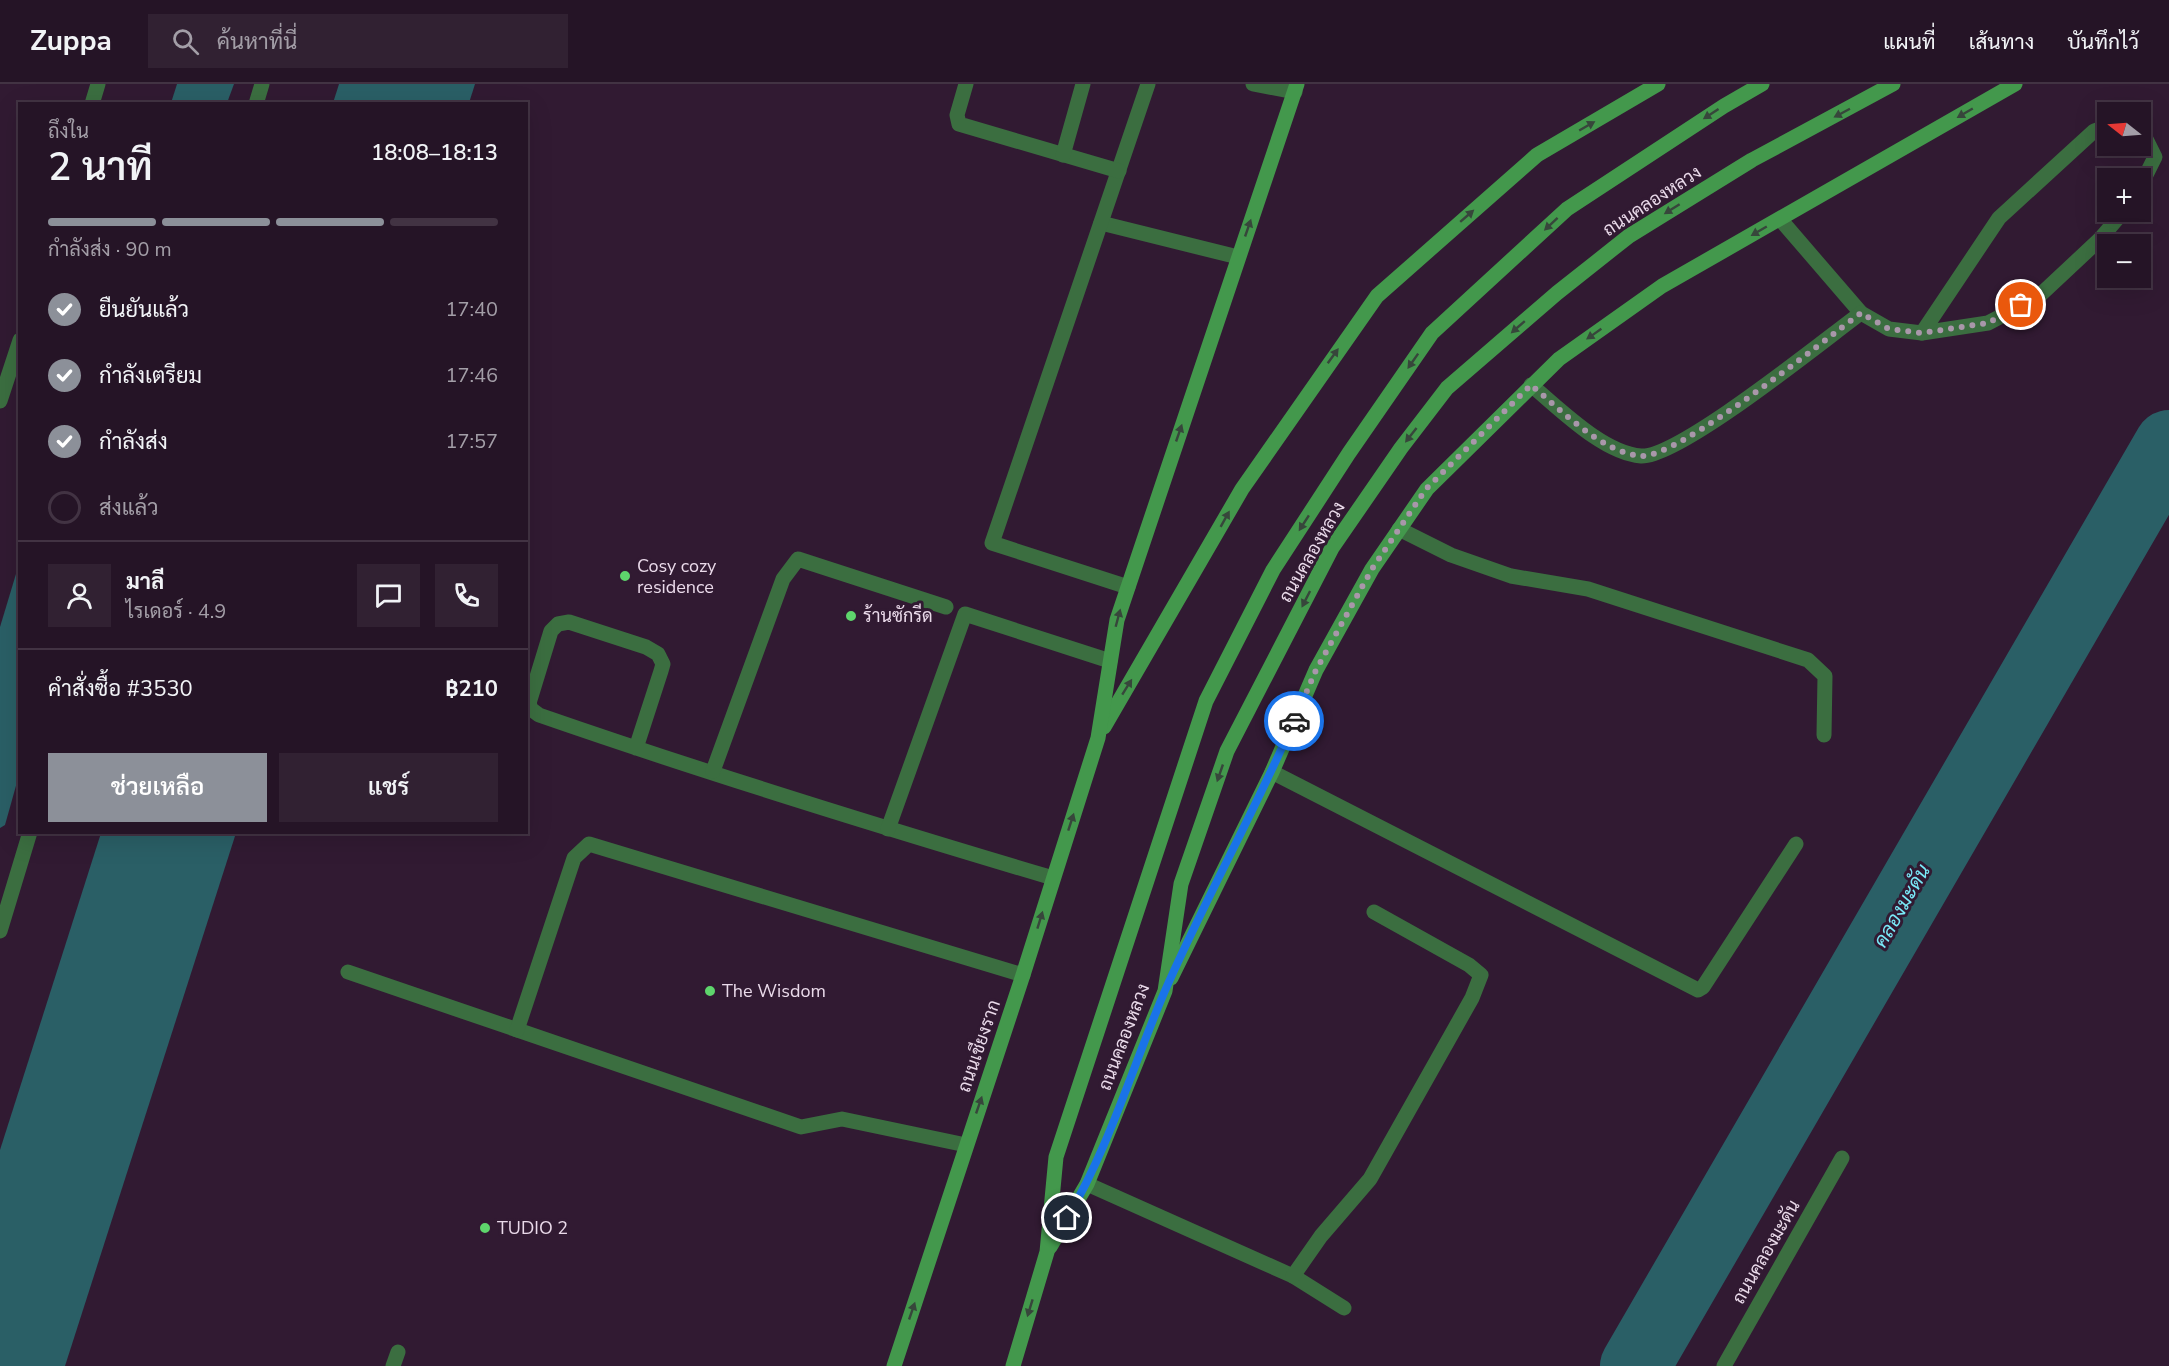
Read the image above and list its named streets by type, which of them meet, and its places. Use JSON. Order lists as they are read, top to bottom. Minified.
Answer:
{"streets":{"main road":["ถนนคลองหลวง","ถนนเชียงราก"],"street":["ถนนคลองมะดัน"]},"water":["คลองมะดัน"],"places":["Cosy cozy residence","ร้านซักรีด","The Wisdom","TUDIO 2"],"north":"left","page":{"header":"Zuppa","search":"ค้นหาที่นี่","nav":["แผนที่","เส้นทาง","บันทึกไว้"],"map_buttons":["+","−"],"heading":["2 นาที","ถึงใน","18:08–18:13"],"panel":["มาลี","ไรเดอร์ · 4.9","คำสั่งซื้อ #3530","฿210"],"bar":"กำลังส่ง · 90 m","list":[["ยืนยันแล้ว","17:40"],["กำลังเตรียม","17:46"],["กำลังส่ง","17:57"],"ส่งแล้ว"],"buttons":["ช่วยเหลือ","แชร์"]}}
